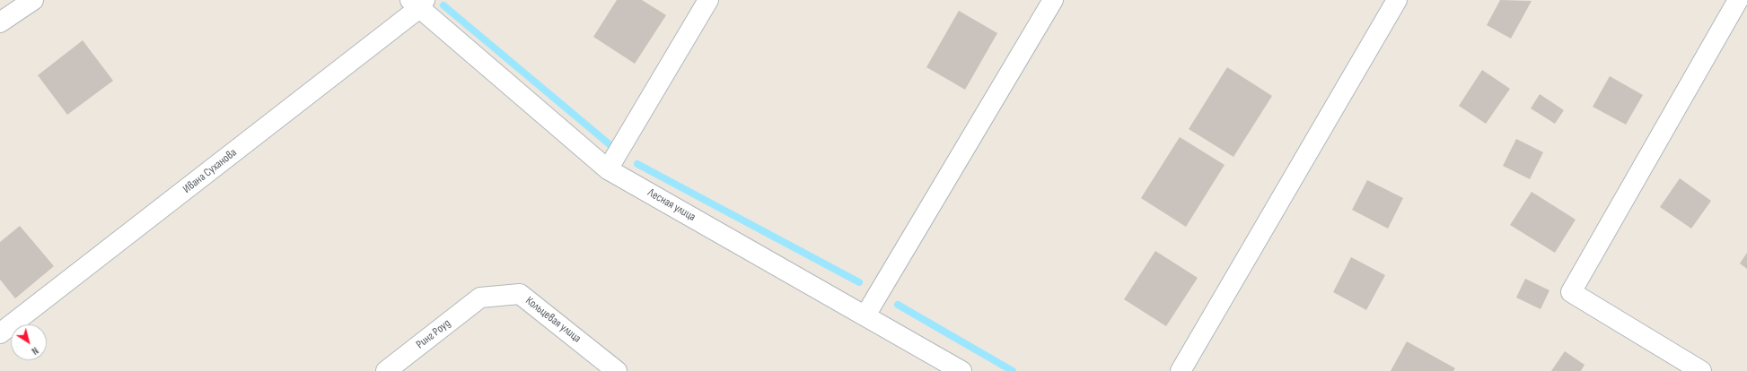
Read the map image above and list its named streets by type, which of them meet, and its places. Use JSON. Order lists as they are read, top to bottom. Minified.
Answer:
{"streets":{"street":["Ивана Суханова","Лесная улица","Кольцевая улица","Ринг Роуд"]},"crossings":[["Ивана Суханова","Лесная улица"],["Кольцевая улица","Ринг Роуд"]],"north":"bottom right"}
